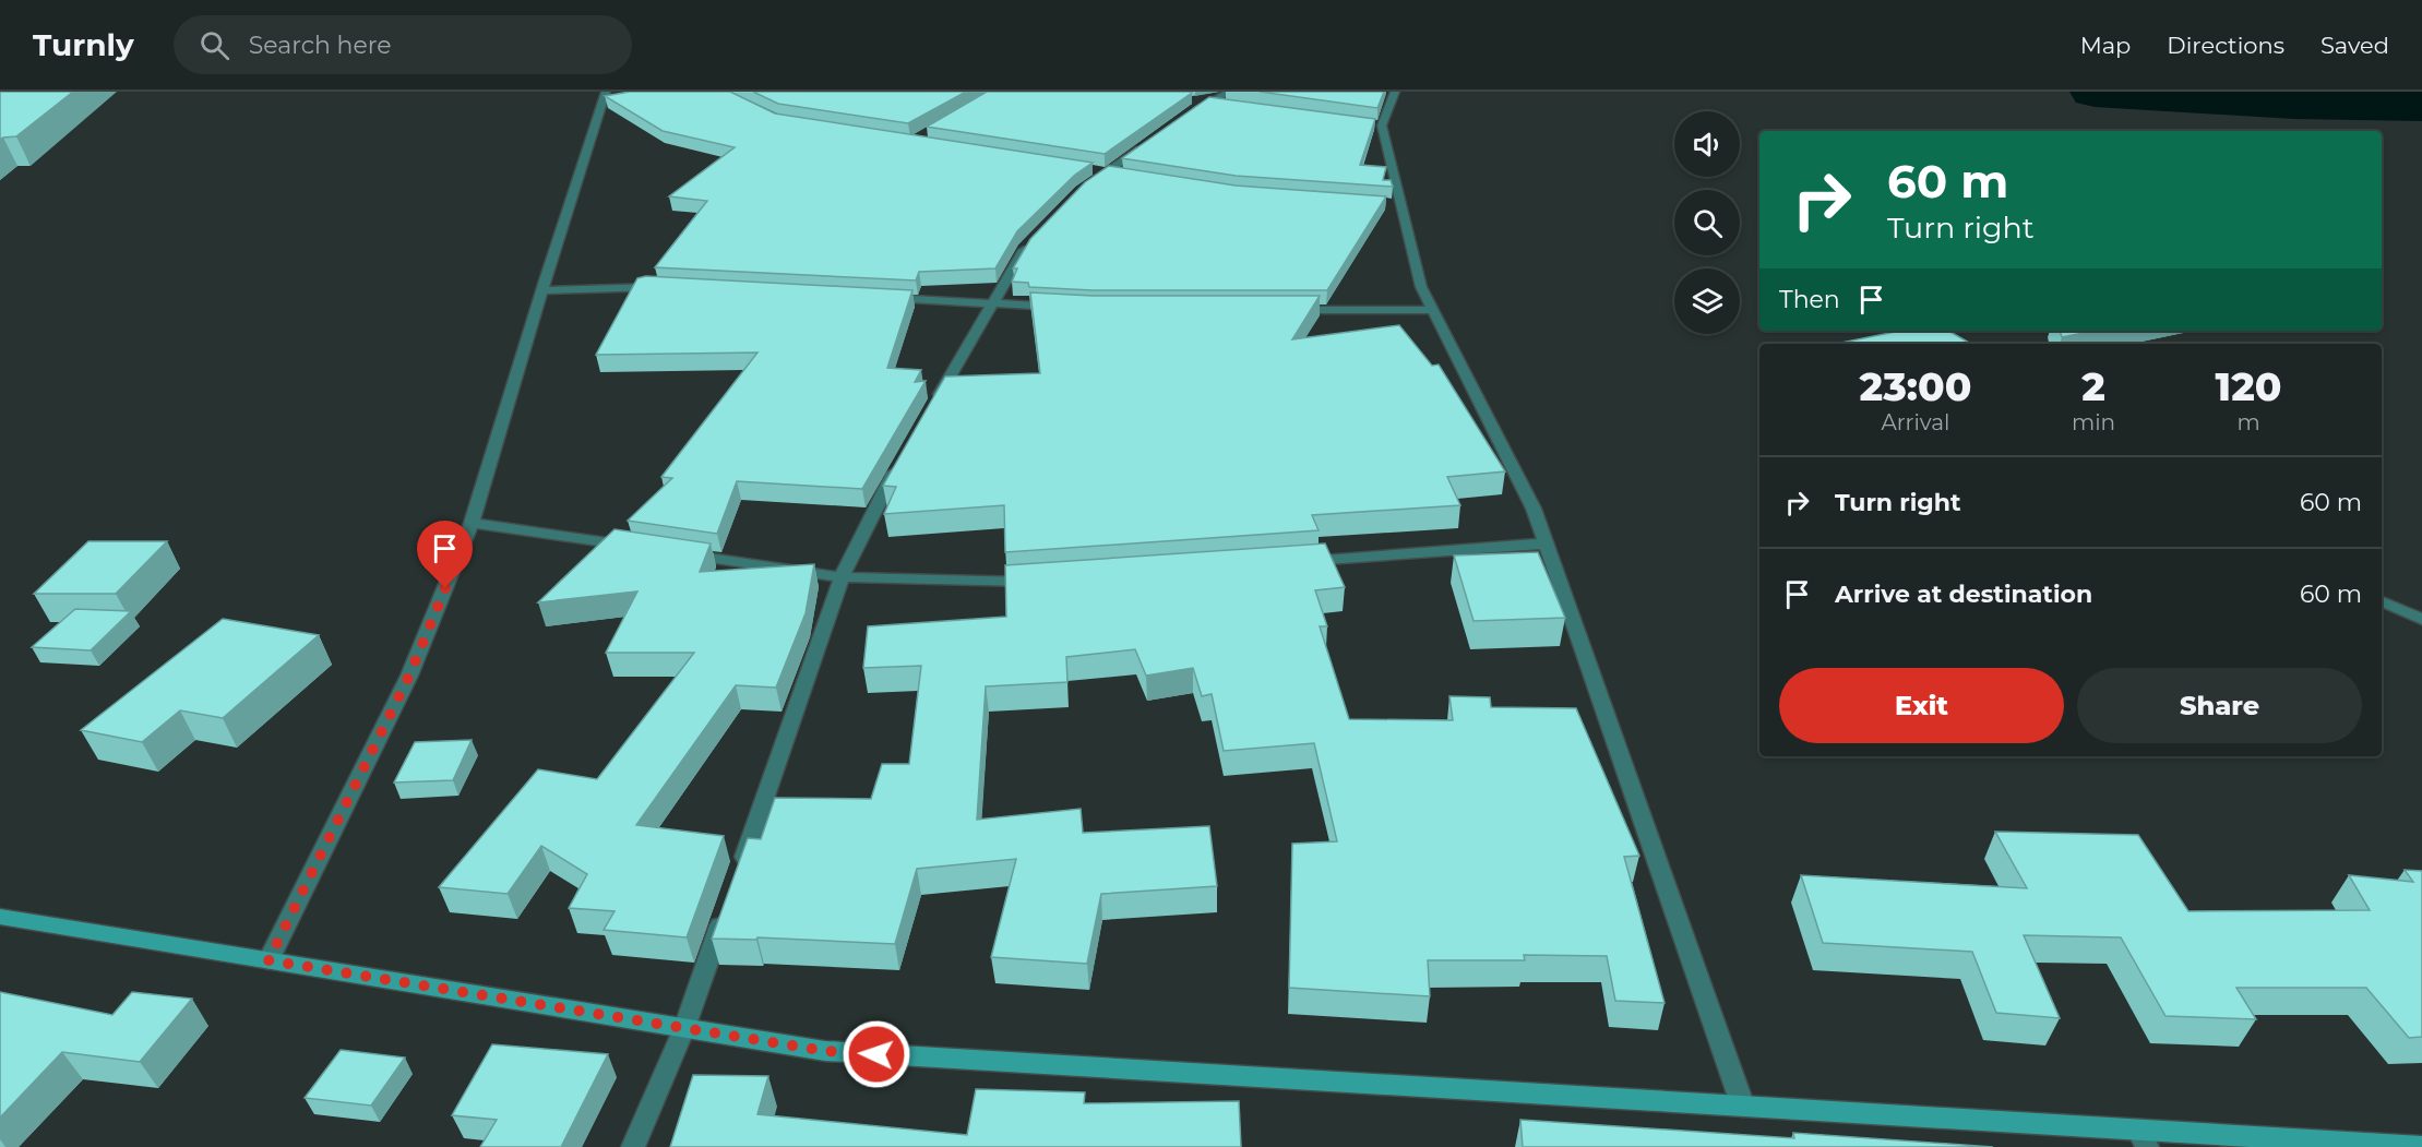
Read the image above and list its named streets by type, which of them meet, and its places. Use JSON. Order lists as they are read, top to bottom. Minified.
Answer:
{"page":{"header":"Turnly","search":"Search here","nav":["Map","Directions","Saved"],"turn":["60 m","Turn right"],"then":"Then","eta":["23:00","Arrival","2","min","120","m"],"list":[{"name":"Turn right","value":"60 m"},{"name":"Arrive at destination","value":"60 m"}],"buttons":["Exit","Share"]}}
